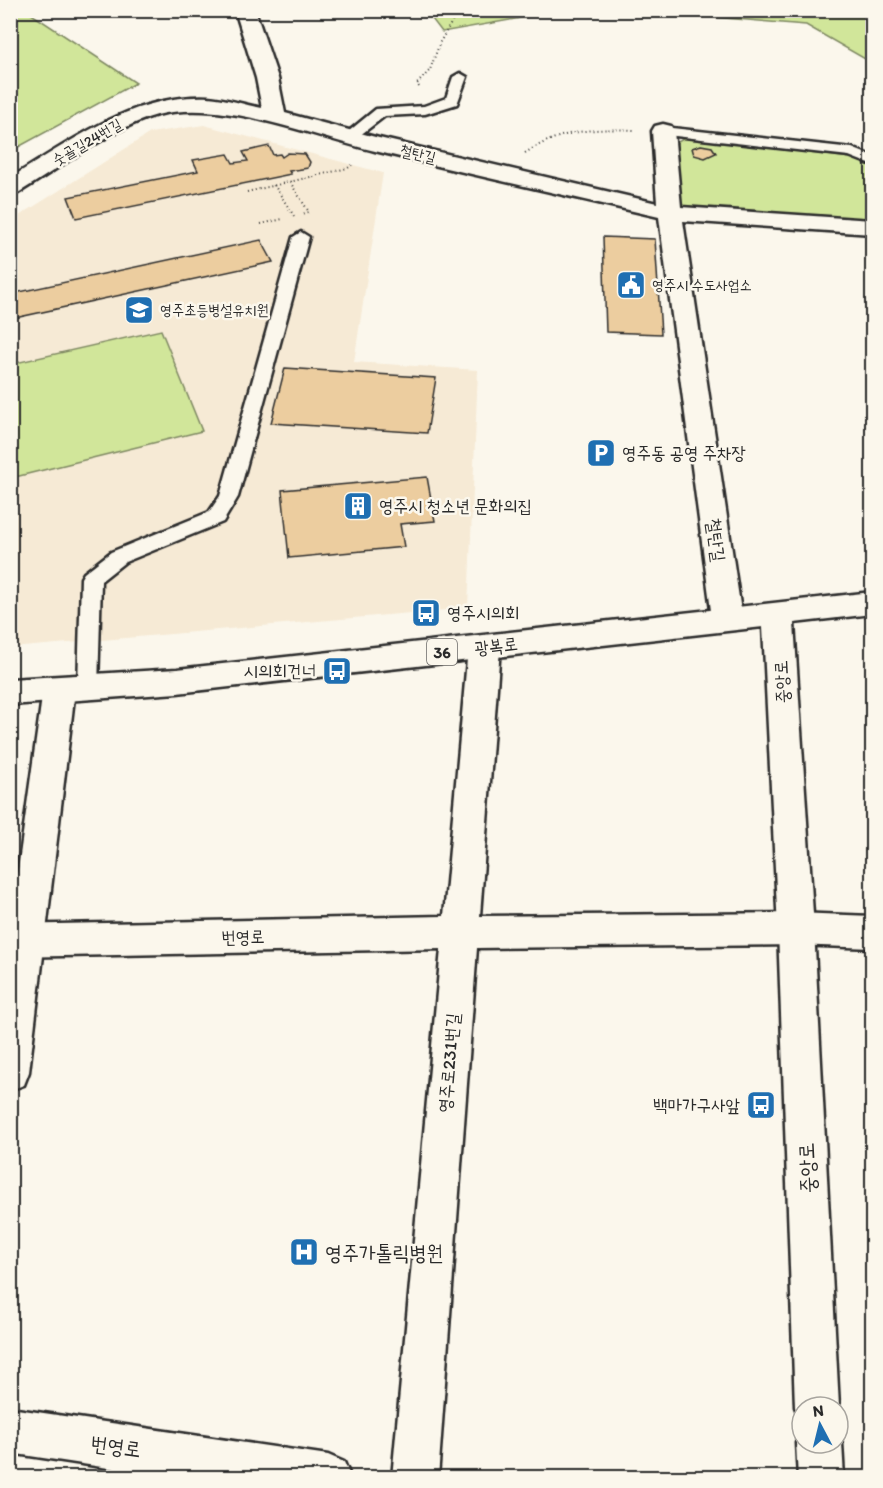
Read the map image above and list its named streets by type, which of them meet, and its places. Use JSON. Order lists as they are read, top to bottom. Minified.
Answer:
{"streets":{"street":["숫골길24번길","철탄길","광복로","36","중앙로","번영로","영주로231번길"]},"crossings":[["숫골길24번길","철탄길"],["철탄길","광복로"],["광복로","중앙로"],["광복로","영주로231번길"],["번영로","영주로231번길"]],"places":{"public building":["영주시 수도사업소"],"school or university":["영주초등병설유치원"],"parking":["영주동 공영 주차장"],"building":["영주시 청소년 문화의집"],"bus stop":["영주시의회","시의회건너","백마가구사앞"],"hospital":["영주가톨릭병원"]},"north":"top"}
